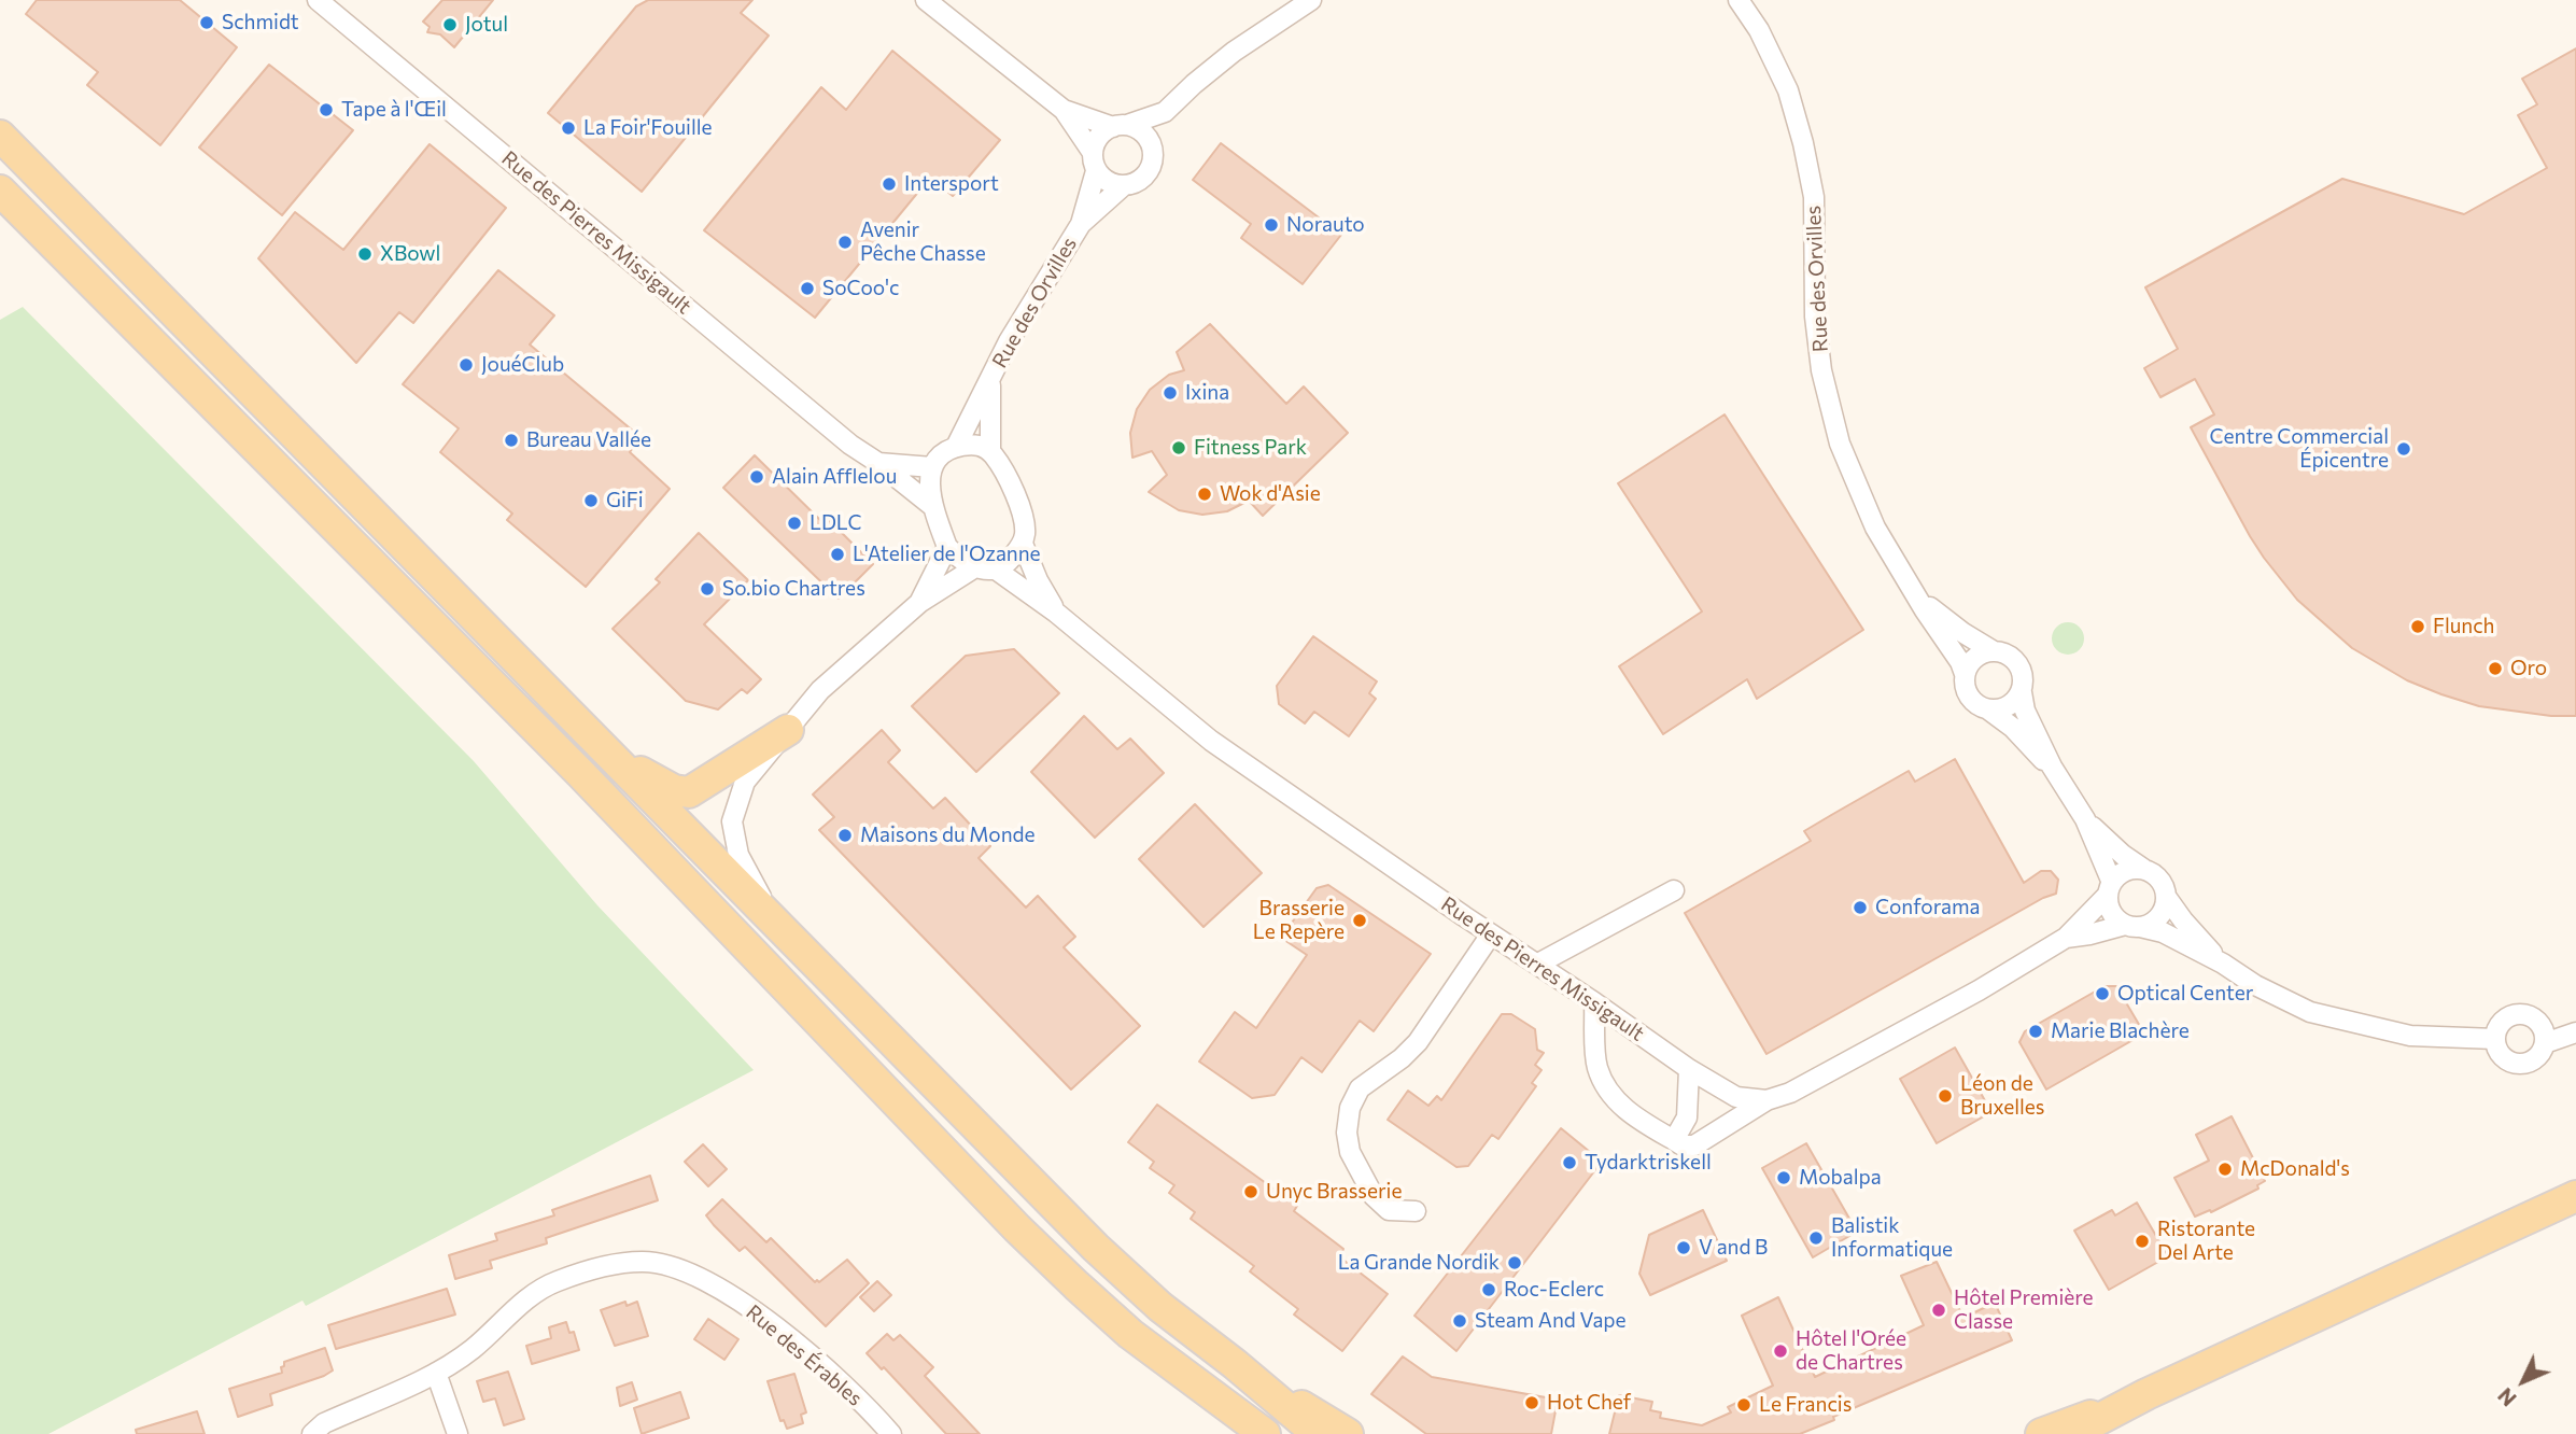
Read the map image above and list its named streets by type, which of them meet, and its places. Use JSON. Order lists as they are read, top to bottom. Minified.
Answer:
{"streets":{"street":["Rue des Pierres Missigault","Rue des Orvilles","Rue des Érables"]},"crossings":[["Rue des Pierres Missigault","Rue des Orvilles"]],"places":["Schmidt","Jotul","Tape à l'Œil","La Foir'Fouille","Intersport","Norauto","Avenir Pêche Chasse","XBowl","SoCoo'c","JouéClub","Ixina","Bureau Vallée","Fitness Park","Centre Commercial Épicentre","Alain Afflelou","Wok d'Asie","GiFi","LDLC","L'Atelier de l'Ozanne","So.bio Chartres","Flunch","Oro","Maisons du Monde","Conforama","Brasserie Le Repère","Optical Center","Marie Blachère","Léon de Bruxelles","Tydarktriskell","McDonald's","Mobalpa","Unyc Brasserie","Balistik Informatique","Ristorante Del Arte","V and B","La Grande Nordik","Roc-Eclerc","Hôtel Première Classe","Steam And Vape","Hôtel l'Orée de Chartres","Hot Chef","Le Francis"],"north":"bottom left"}
